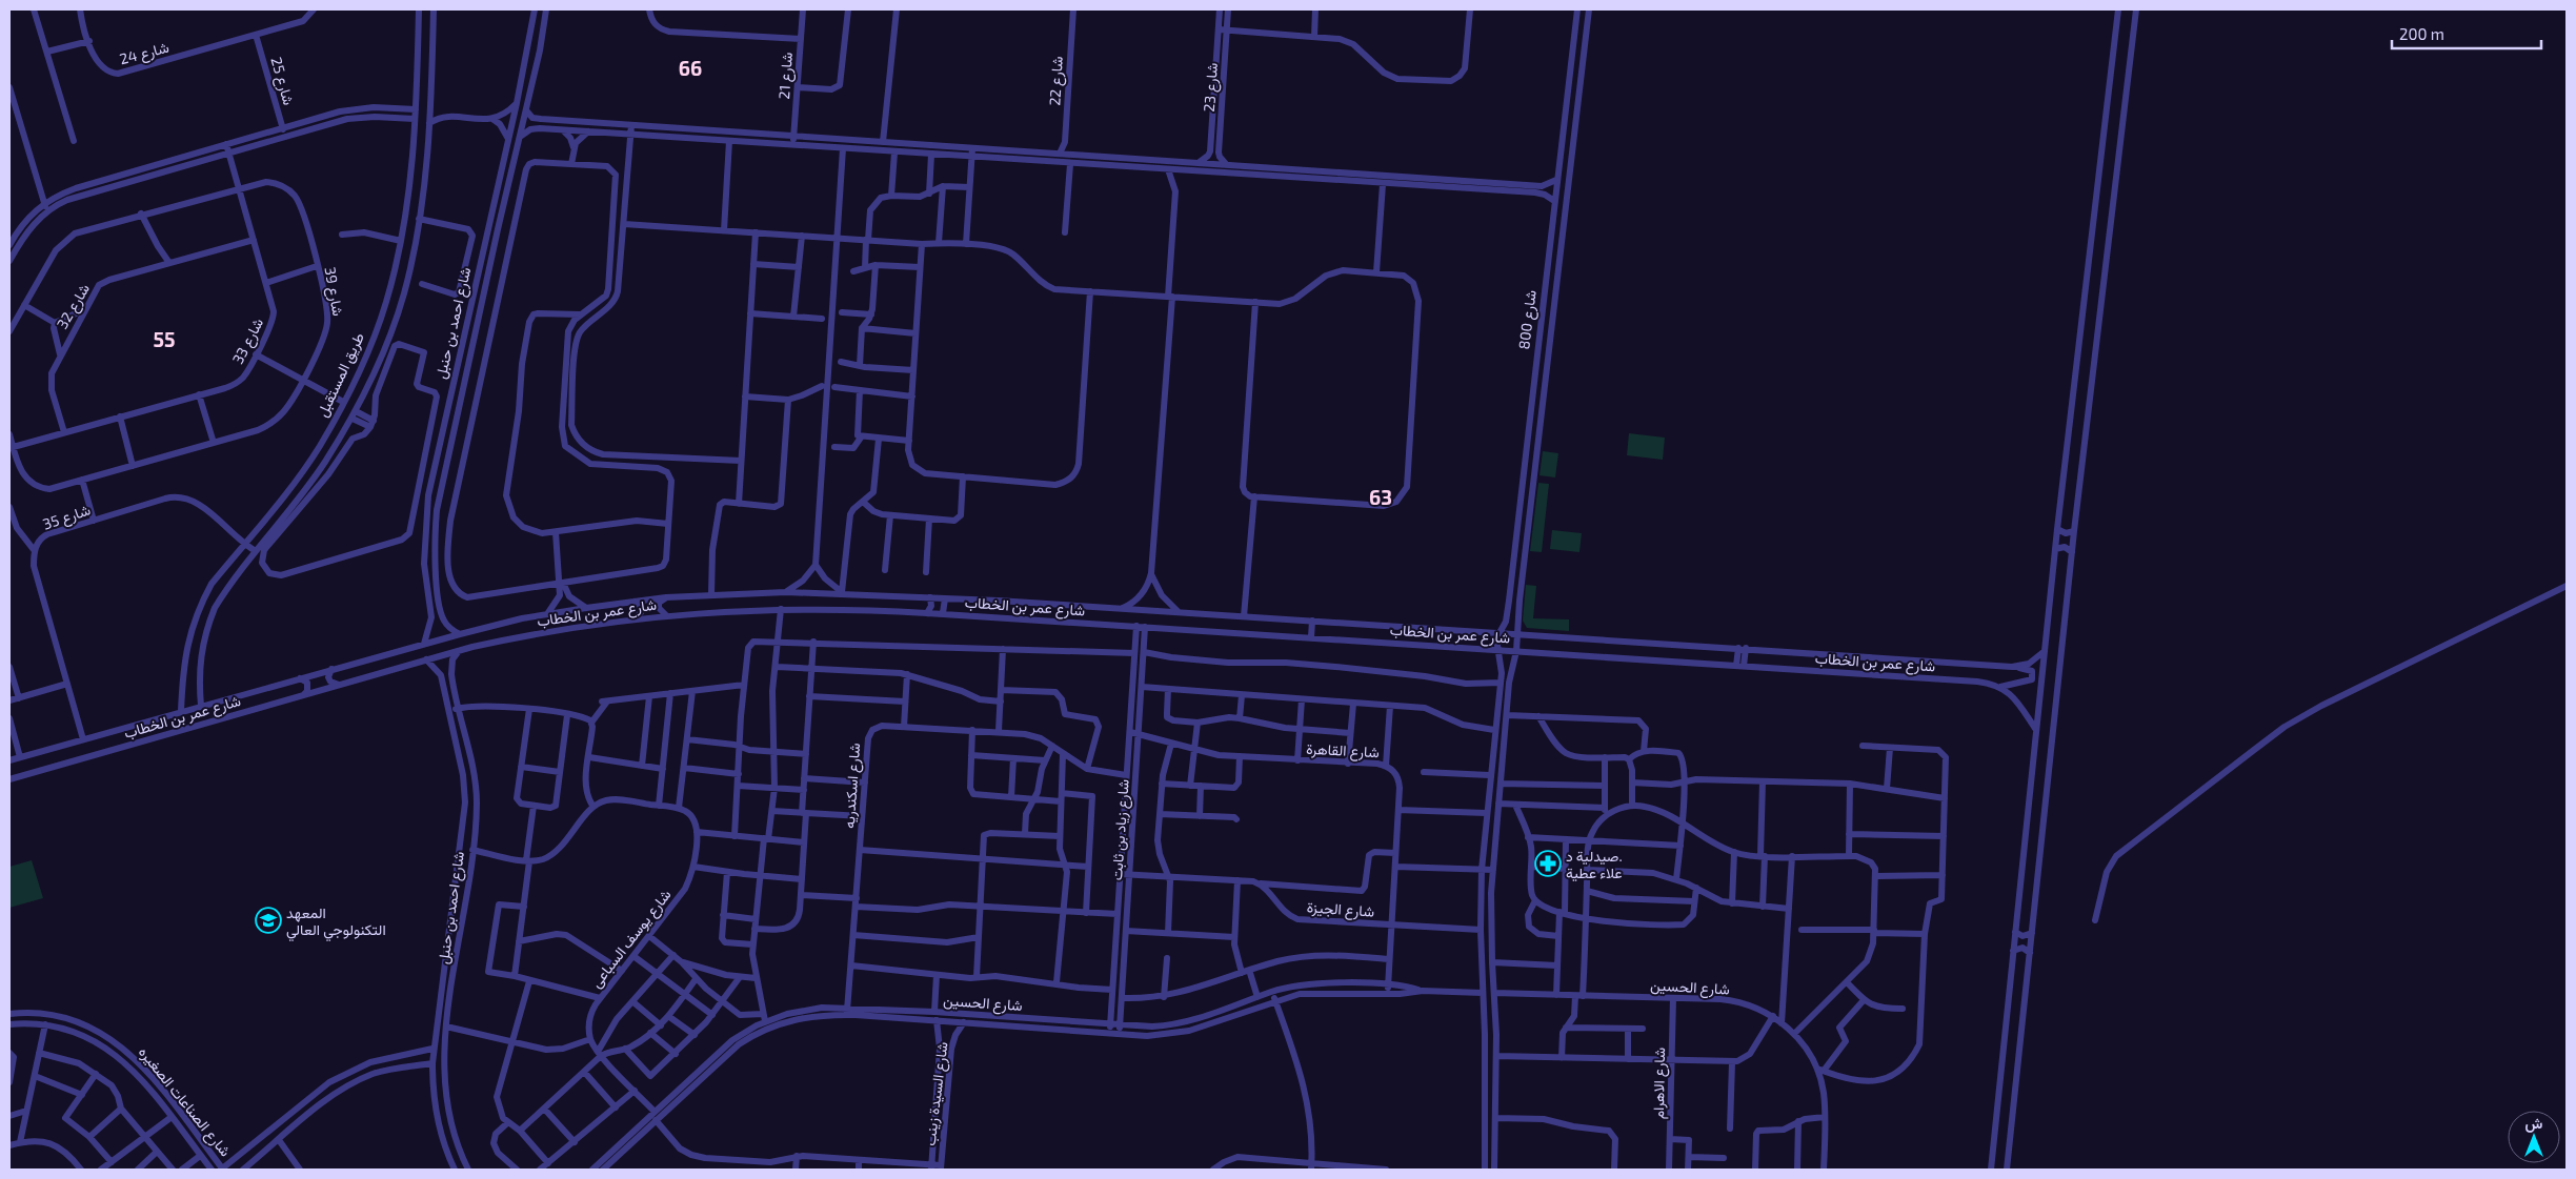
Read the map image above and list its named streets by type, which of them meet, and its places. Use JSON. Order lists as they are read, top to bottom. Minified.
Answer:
{"streets":{"street":["شارع 24","شارع 21","شارع 25","شارع 22","شارع 23","شارع 39","شارع 32","شارع 800","شارع احمد بن حنبل","شارع 33","طريق المستقبل","شارع 35","شارع عمر بن الخطاب","شارع القاهرة","شارع اسكندريه","شارع زياد بن ثابت","شارع الجيزة","شارع يوسف السباعى","شارع الحسين","شارع الاهرام","شارع السيدة زينب","شارع الصناعات الصغيره"]},"crossings":[["شارع 24","شارع 25"],["شارع 39","شارع 33"],["شارع 32","شارع 33"],["شارع 800","شارع عمر بن الخطاب"],["شارع 800","شارع الجيزة"],["شارع 800","شارع الحسين"],["شارع احمد بن حنبل","شارع عمر بن الخطاب"],["طريق المستقبل","شارع 35"],["طريق المستقبل","شارع عمر بن الخطاب"],["شارع 35","شارع عمر بن الخطاب"],["شارع عمر بن الخطاب","شارع زياد بن ثابت"],["شارع القاهرة","شارع زياد بن ثابت"],["شارع القاهرة","شارع الجيزة"],["شارع القاهرة","شارع الحسين"],["شارع اسكندريه","شارع زياد بن ثابت"],["شارع اسكندريه","شارع الحسين"],["شارع زياد بن ثابت","شارع الحسين"],["شارع يوسف السباعى","شارع الحسين"],["شارع الحسين","شارع الاهرام"],["شارع الحسين","شارع السيدة زينب"]],"districts":["66","55","63"],"places":{"pharmacy":["صيدلية د. علاء عطية"],"school or university":["المعهد التكنولوجي العالي"]},"scale_bar":"200 m","north":"top"}
